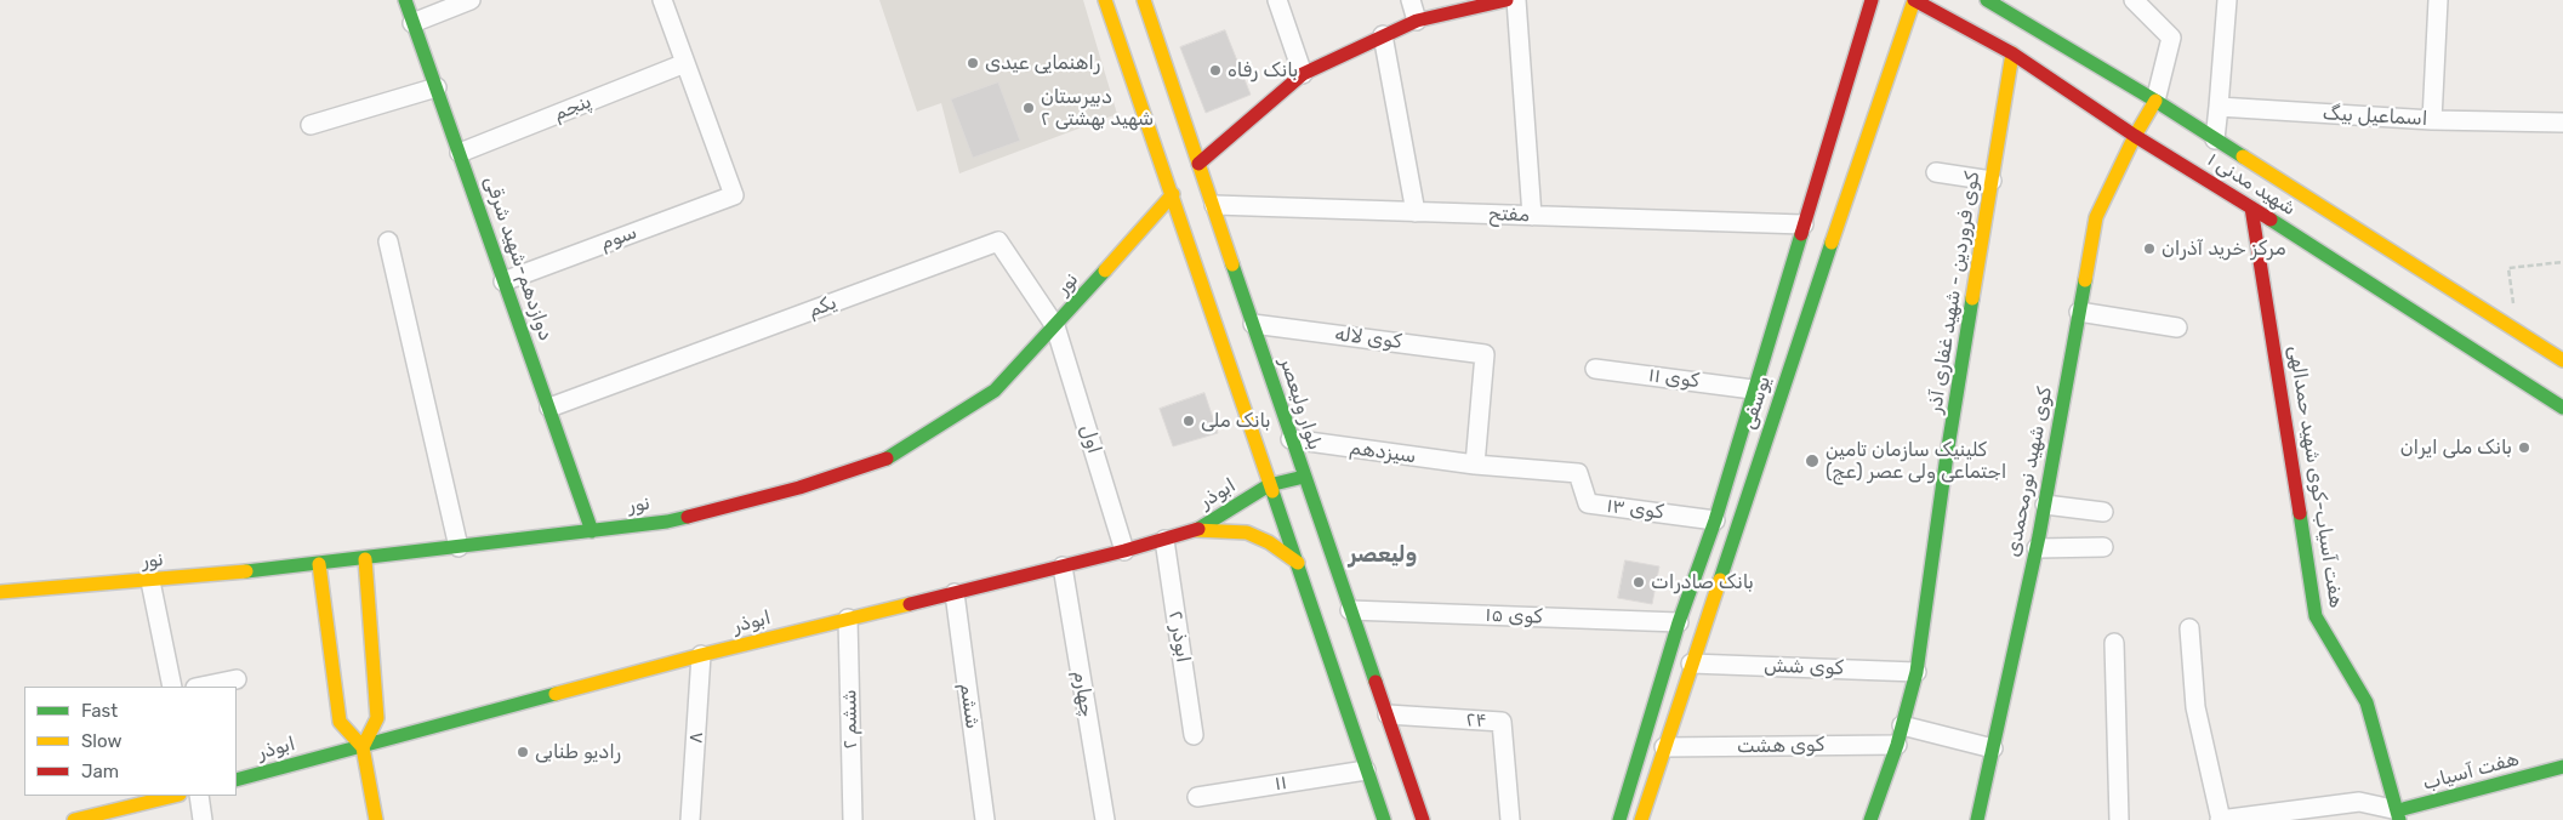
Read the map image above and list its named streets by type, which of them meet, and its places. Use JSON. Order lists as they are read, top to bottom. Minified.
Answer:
{"streets":{"main road":["شهید مدنی ۱","دوازدهم-شهید شرقی","نور","کوی فروردین - شهید غفاری آذر","یوسفی","بلوار ولیعصر","کوی شهید نورمحمدی","هفت آسیاب-کوی شهید حمدالهی","ابوذر","هفت آسیاب"],"street":["پنجم","اسماعیل بیگ","مفتح","سوم","یکم","کوی لاله","کوی ۱۱","اول","سیزدهم","کوی ۱۳","کوی ۱۵","۲ ابوذر","کوی شش","چهارم","ششم","ششم ۲","۲۴","۸","کوی هشت","۱۱"]},"crossings":[["پنجم","سوم"],["پنجم","دوازدهم-شهید شرقی"],["شهید مدنی ۱","کوی فروردین - شهید غفاری آذر"],["شهید مدنی ۱","یوسفی"],["شهید مدنی ۱","کوی شهید نورمحمدی"],["شهید مدنی ۱","هفت آسیاب-کوی شهید حمدالهی"],["مفتح","یوسفی"],["مفتح","بلوار ولیعصر"],["سوم","دوازدهم-شهید شرقی"],["دوازدهم-شهید شرقی","نور"],["دوازدهم-شهید شرقی","یکم"],["نور","یکم"],["نور","بلوار ولیعصر"],["نور","اول"],["کوی فروردین - شهید غفاری آذر","کوی شش"],["کوی فروردین - شهید غفاری آذر","کوی هشت"],["یکم","اول"],["کوی لاله","بلوار ولیعصر"],["کوی لاله","سیزدهم"],["کوی ۱۱","یوسفی"],["یوسفی","کوی ۱۳"],["یوسفی","کوی ۱۵"],["یوسفی","کوی شش"],["یوسفی","کوی هشت"],["بلوار ولیعصر","سیزدهم"],["بلوار ولیعصر","ابوذر"],["بلوار ولیعصر","کوی ۱۵"],["بلوار ولیعصر","۲۴"],["اول","ابوذر"],["سیزدهم","کوی ۱۳"],["هفت آسیاب-کوی شهید حمدالهی","هفت آسیاب"],["ابوذر","۲ ابوذر"],["ابوذر","چهارم"],["ابوذر","ششم"],["ابوذر","ششم ۲"],["ابوذر","۸"]],"districts":["ولیعصر"],"places":["راهنمایی عیدی","بانک رفاه","دبیرستان شهید بهشتی ۲","مرکز خرید آذران","بانک ملی","بانک ملی ایران","کلینیک سازمان تامین اجتماعی ولی عصر (عج)","بانک صادرات","رادیو طنابی"],"legend":["Fast","Slow","Jam"]}
